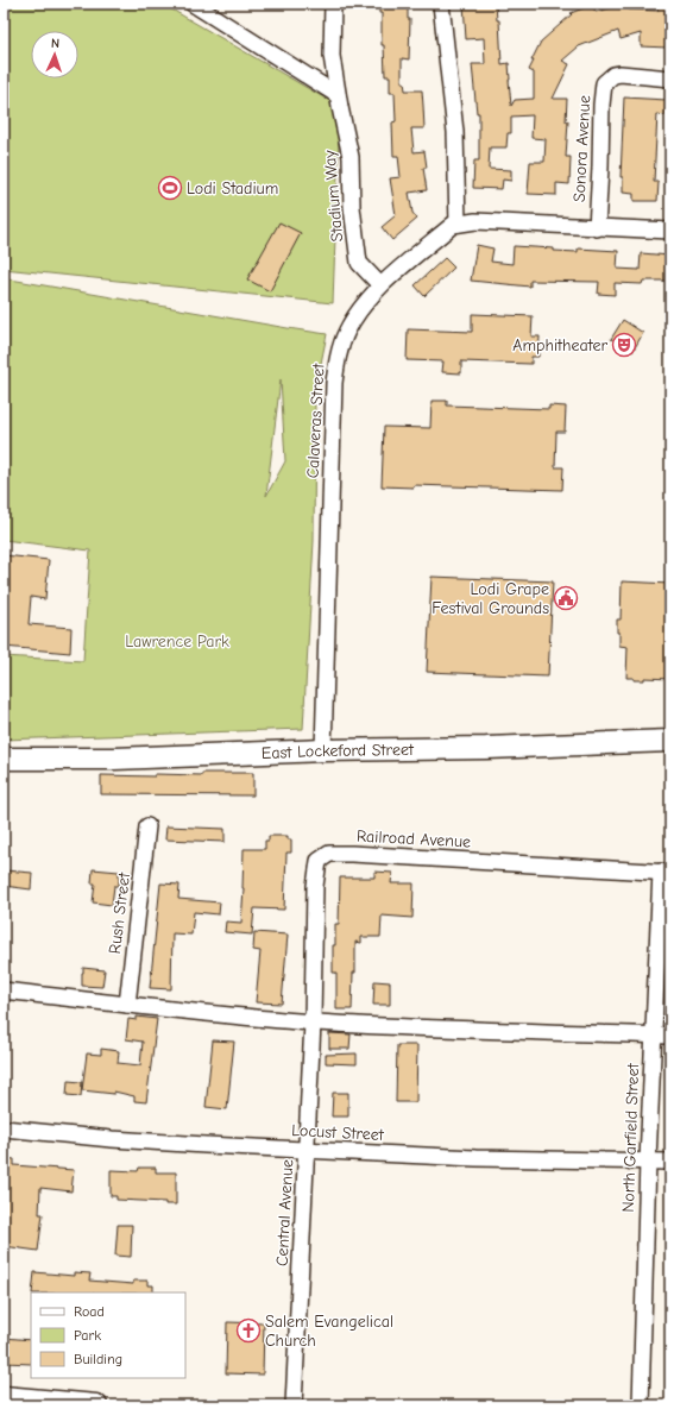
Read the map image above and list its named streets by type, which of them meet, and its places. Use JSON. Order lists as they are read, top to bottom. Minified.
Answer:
{"streets":{"street":["Sonora Avenue","Stadium Way","Calaveras Street","East Lockeford Street","Railroad Avenue","Rush Street","Locust Street","North Garfield Street","Central Avenue"]},"crossings":[["Stadium Way","Calaveras Street"],["Calaveras Street","East Lockeford Street"],["Railroad Avenue","North Garfield Street"],["Railroad Avenue","Central Avenue"],["Locust Street","North Garfield Street"],["Locust Street","Central Avenue"]],"parks":["Lawrence Park"],"places":{"sports":["Lodi Stadium"],"theatre":["Amphitheater"],"public building":["Lodi Grape Festival Grounds"],"church":["Salem Evangelical Church"]},"legend":["Road","Park","Building"],"north":"top"}
